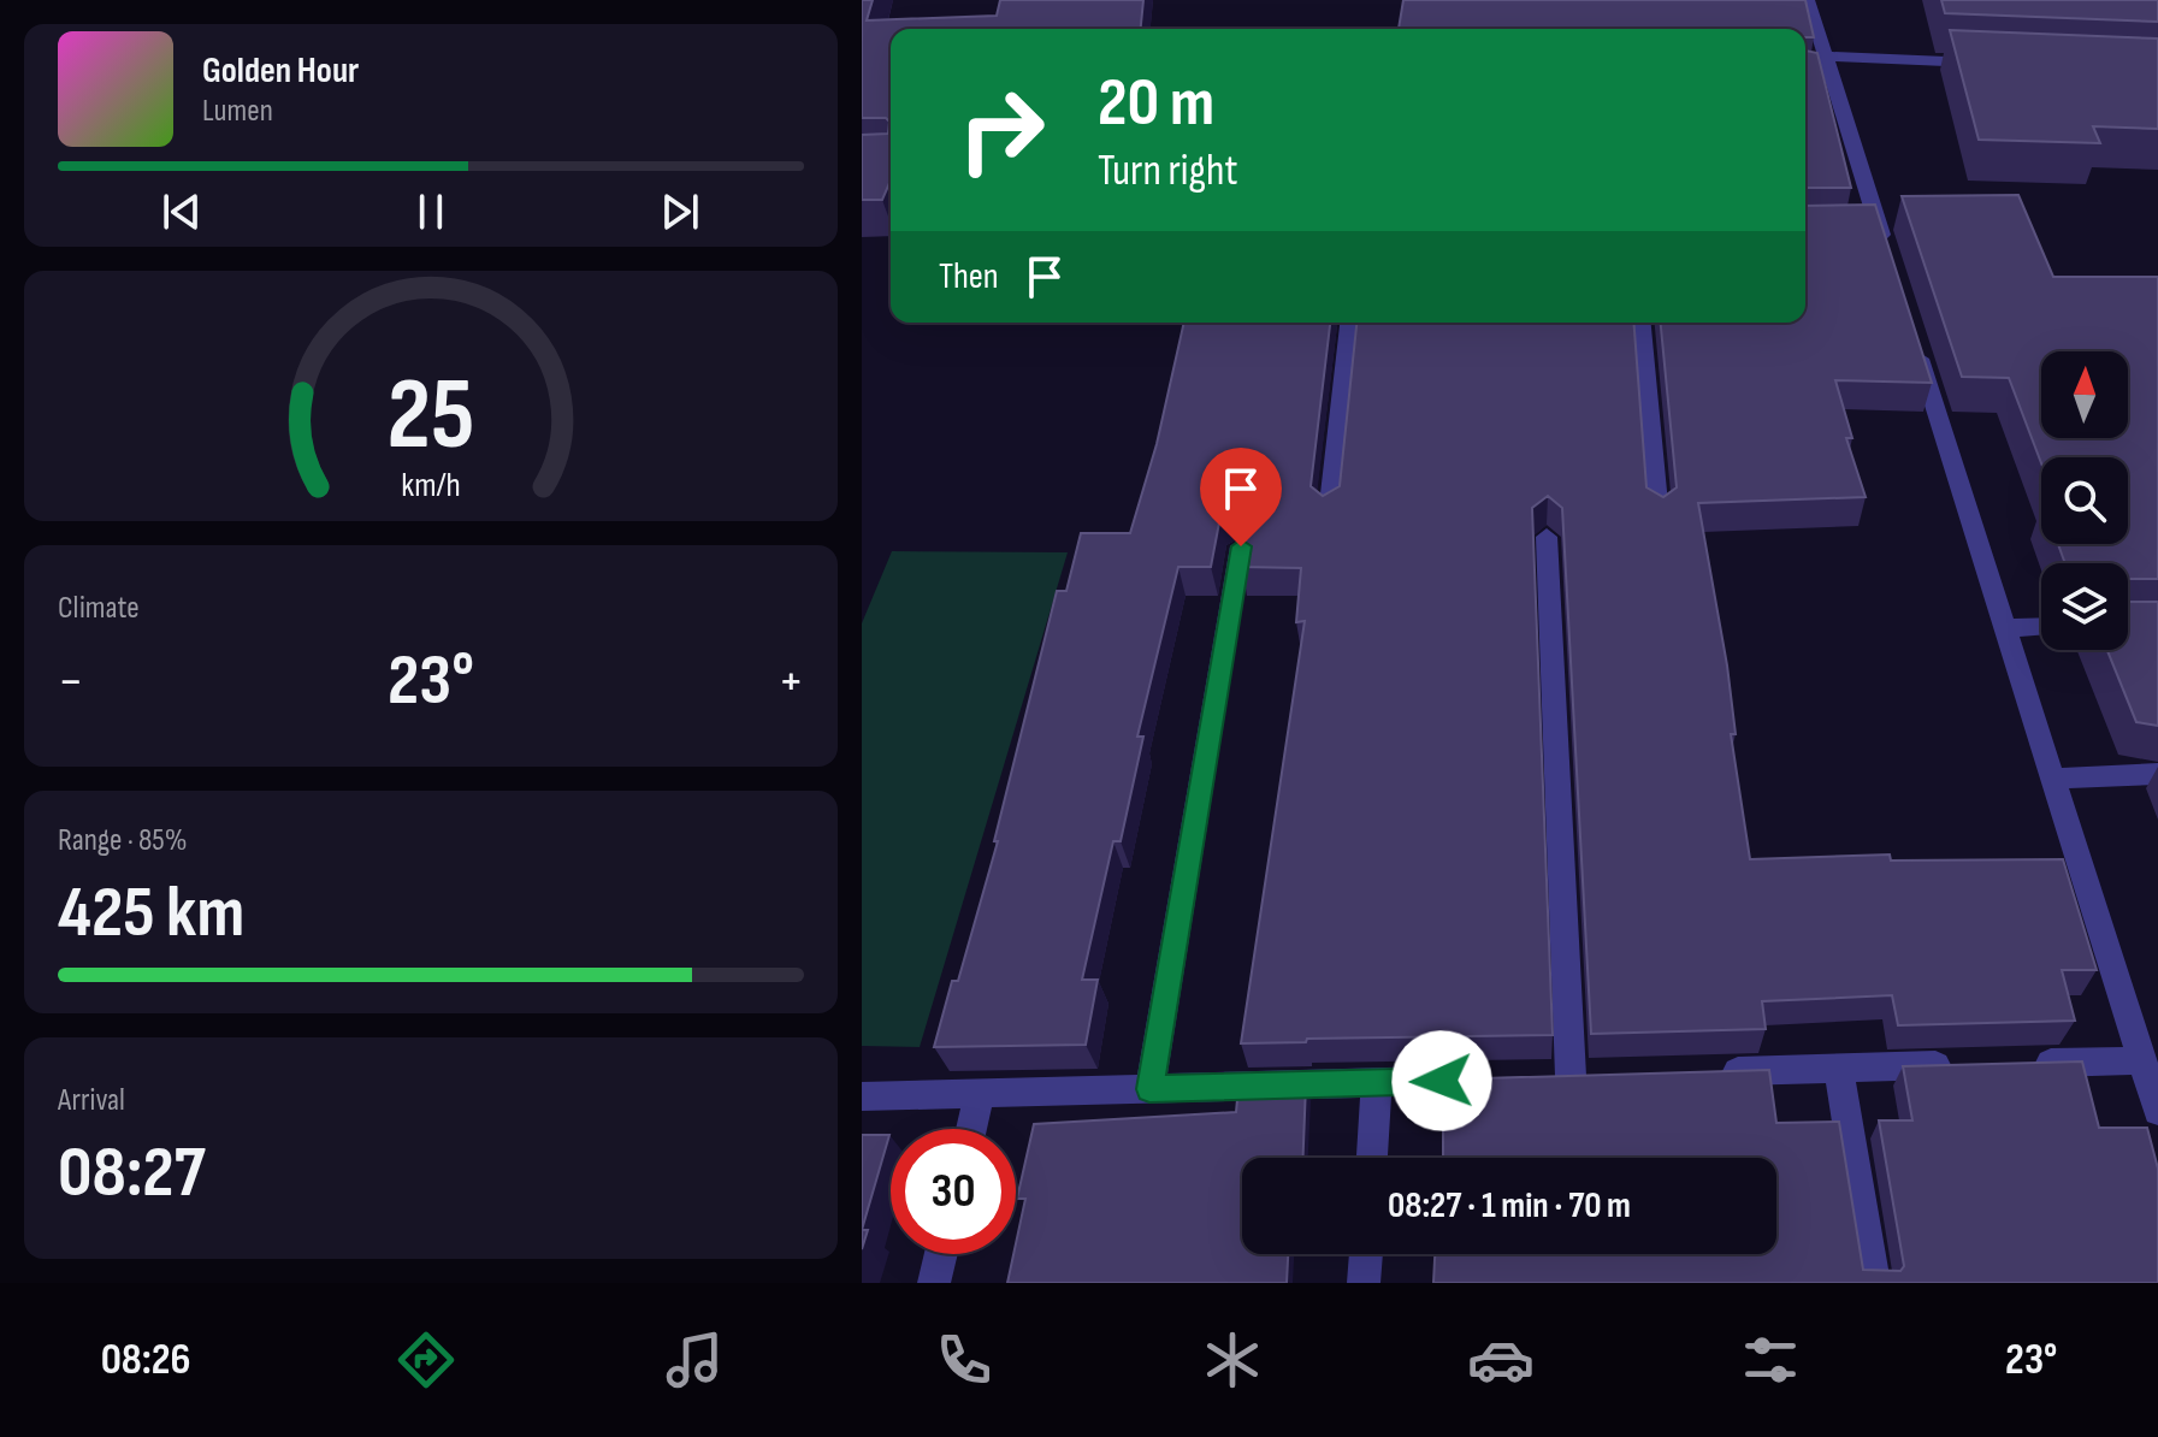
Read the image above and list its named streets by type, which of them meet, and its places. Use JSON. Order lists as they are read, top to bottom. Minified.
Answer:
{"north":"top","page":{"turn":["20 m","Turn right"],"song":["Golden Hour","Lumen"],"then":"Then","tile":["Climate",["Range · 85%","425 km"],["Arrival","08:27"]],"heat":["−","23°","+"],"limit":"30","trip":"08:27 · 1 min · 70 m","tabs":["08:26","23°"],"gauge":["25","km/h"]}}
